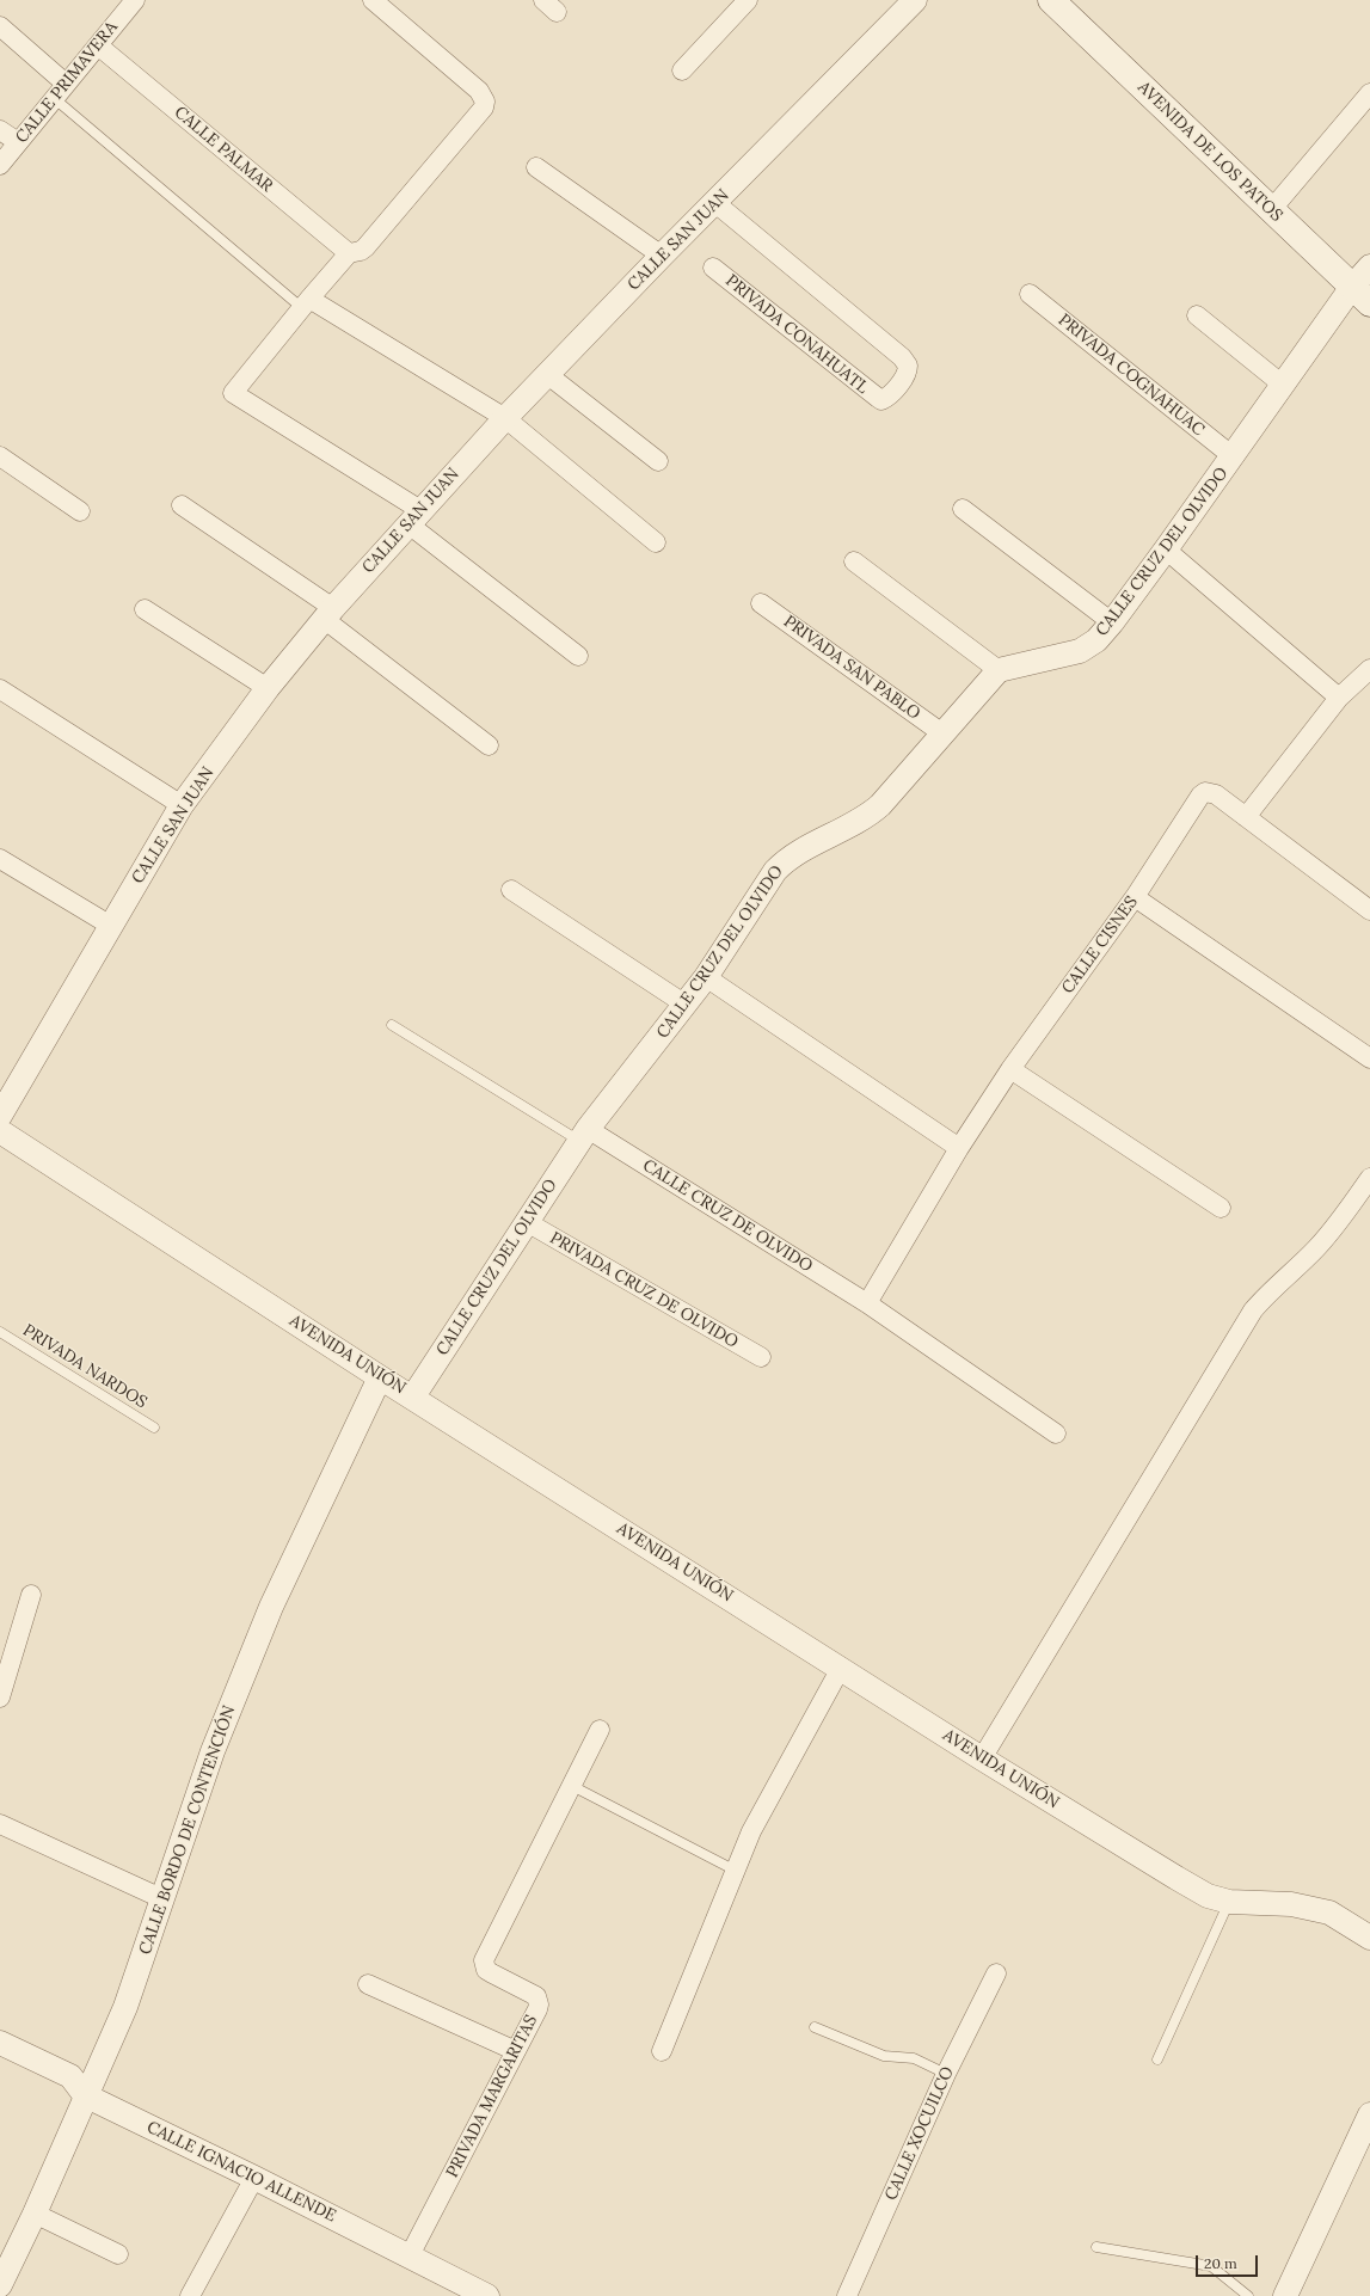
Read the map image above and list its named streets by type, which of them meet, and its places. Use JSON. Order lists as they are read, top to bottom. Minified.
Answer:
{"streets":{"main road":["AVENIDA DE LOS PATOS"],"street":["CALLE PRIMAVERA","CALLE PALMAR","CALLE SAN JUAN","PRIVADA CONAHUATL","PRIVADA COGNAHUAC","CALLE CRUZ DEL OLVIDO","PRIVADA SAN PABLO","CALLE CISNES","CALLE CRUZ DE OLVIDO","PRIVADA CRUZ DE OLVIDO","AVENIDA UNIÓN","CALLE BORDO DE CONTENCIÓN","PRIVADA MARGARITAS","CALLE XOCUILCO","CALLE IGNACIO ALLENDE"],"lane":["PRIVADA NARDOS"]},"crossings":[["CALLE PRIMAVERA","CALLE PALMAR"],["AVENIDA DE LOS PATOS","CALLE CRUZ DEL OLVIDO"],["CALLE SAN JUAN","PRIVADA CONAHUATL"],["PRIVADA COGNAHUAC","CALLE CRUZ DEL OLVIDO"],["CALLE CRUZ DEL OLVIDO","PRIVADA SAN PABLO"],["CALLE CRUZ DEL OLVIDO","CALLE CRUZ DE OLVIDO"],["CALLE CRUZ DEL OLVIDO","PRIVADA CRUZ DE OLVIDO"],["CALLE CRUZ DEL OLVIDO","AVENIDA UNIÓN"],["CALLE CISNES","CALLE CRUZ DE OLVIDO"],["AVENIDA UNIÓN","CALLE BORDO DE CONTENCIÓN"],["CALLE BORDO DE CONTENCIÓN","CALLE IGNACIO ALLENDE"],["PRIVADA MARGARITAS","CALLE IGNACIO ALLENDE"]],"scale_bar":"20 m"}
